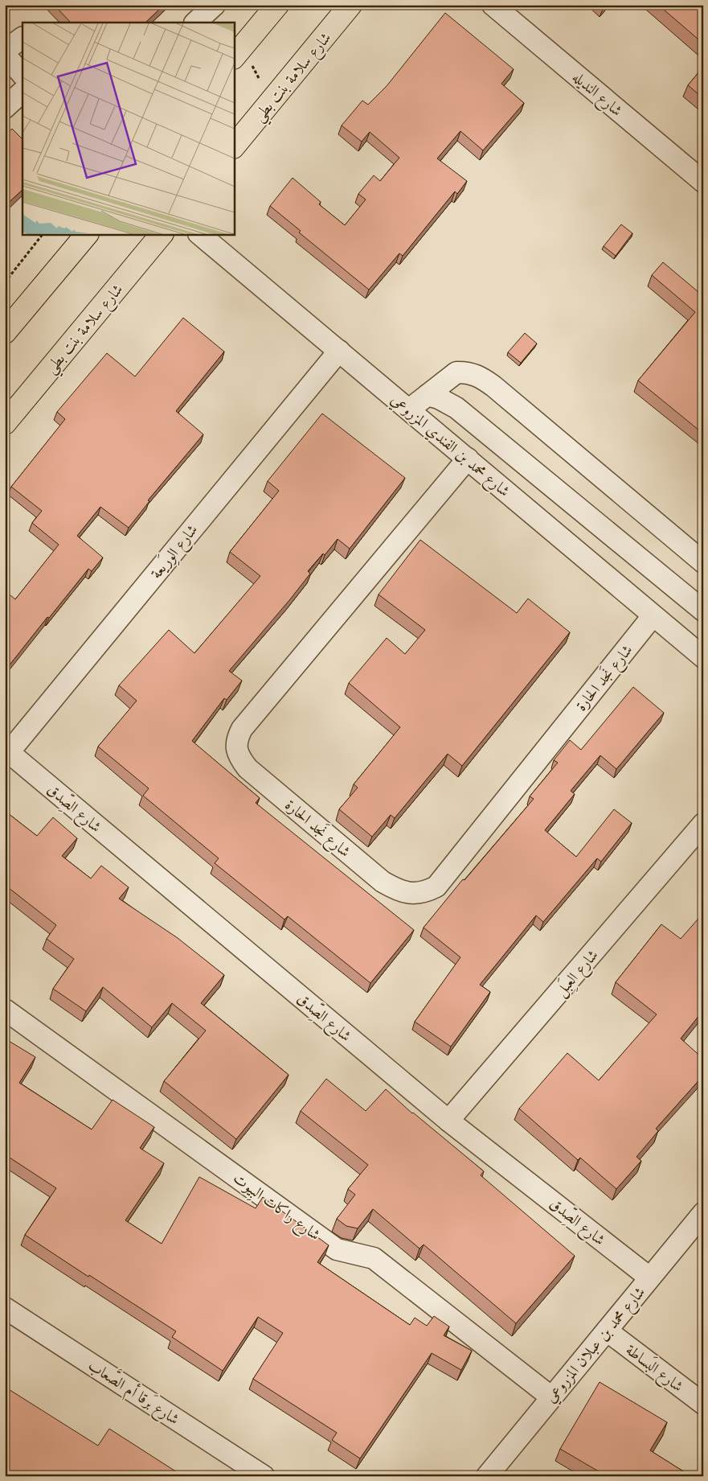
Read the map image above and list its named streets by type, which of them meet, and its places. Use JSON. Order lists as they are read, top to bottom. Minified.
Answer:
{"streets":{"main road":["شارع سلامة بنت بطي"],"street":["شارع النديله","شارع محمد بن الفندي المزروعي","شارع الوِرَيعة","شارع نَجد الحارة","شارع الصِّدق","شارع العِبَل","شارع راكات البِيوت","شارع محمد بن عبلان المزروعي","شارع البَساطة","شارع بَرقا أم الصَّعاب"]},"crossings":[["شارع محمد بن الفندي المزروعي","شارع الوِرَيعة"],["شارع محمد بن الفندي المزروعي","شارع نَجد الحارة"],["شارع الوِرَيعة","شارع الصِّدق"],["شارع الصِّدق","شارع العِبَل"],["شارع الصِّدق","شارع محمد بن عبلان المزروعي"],["شارع راكات البِيوت","شارع محمد بن عبلان المزروعي"],["شارع محمد بن عبلان المزروعي","شارع البَساطة"]]}
